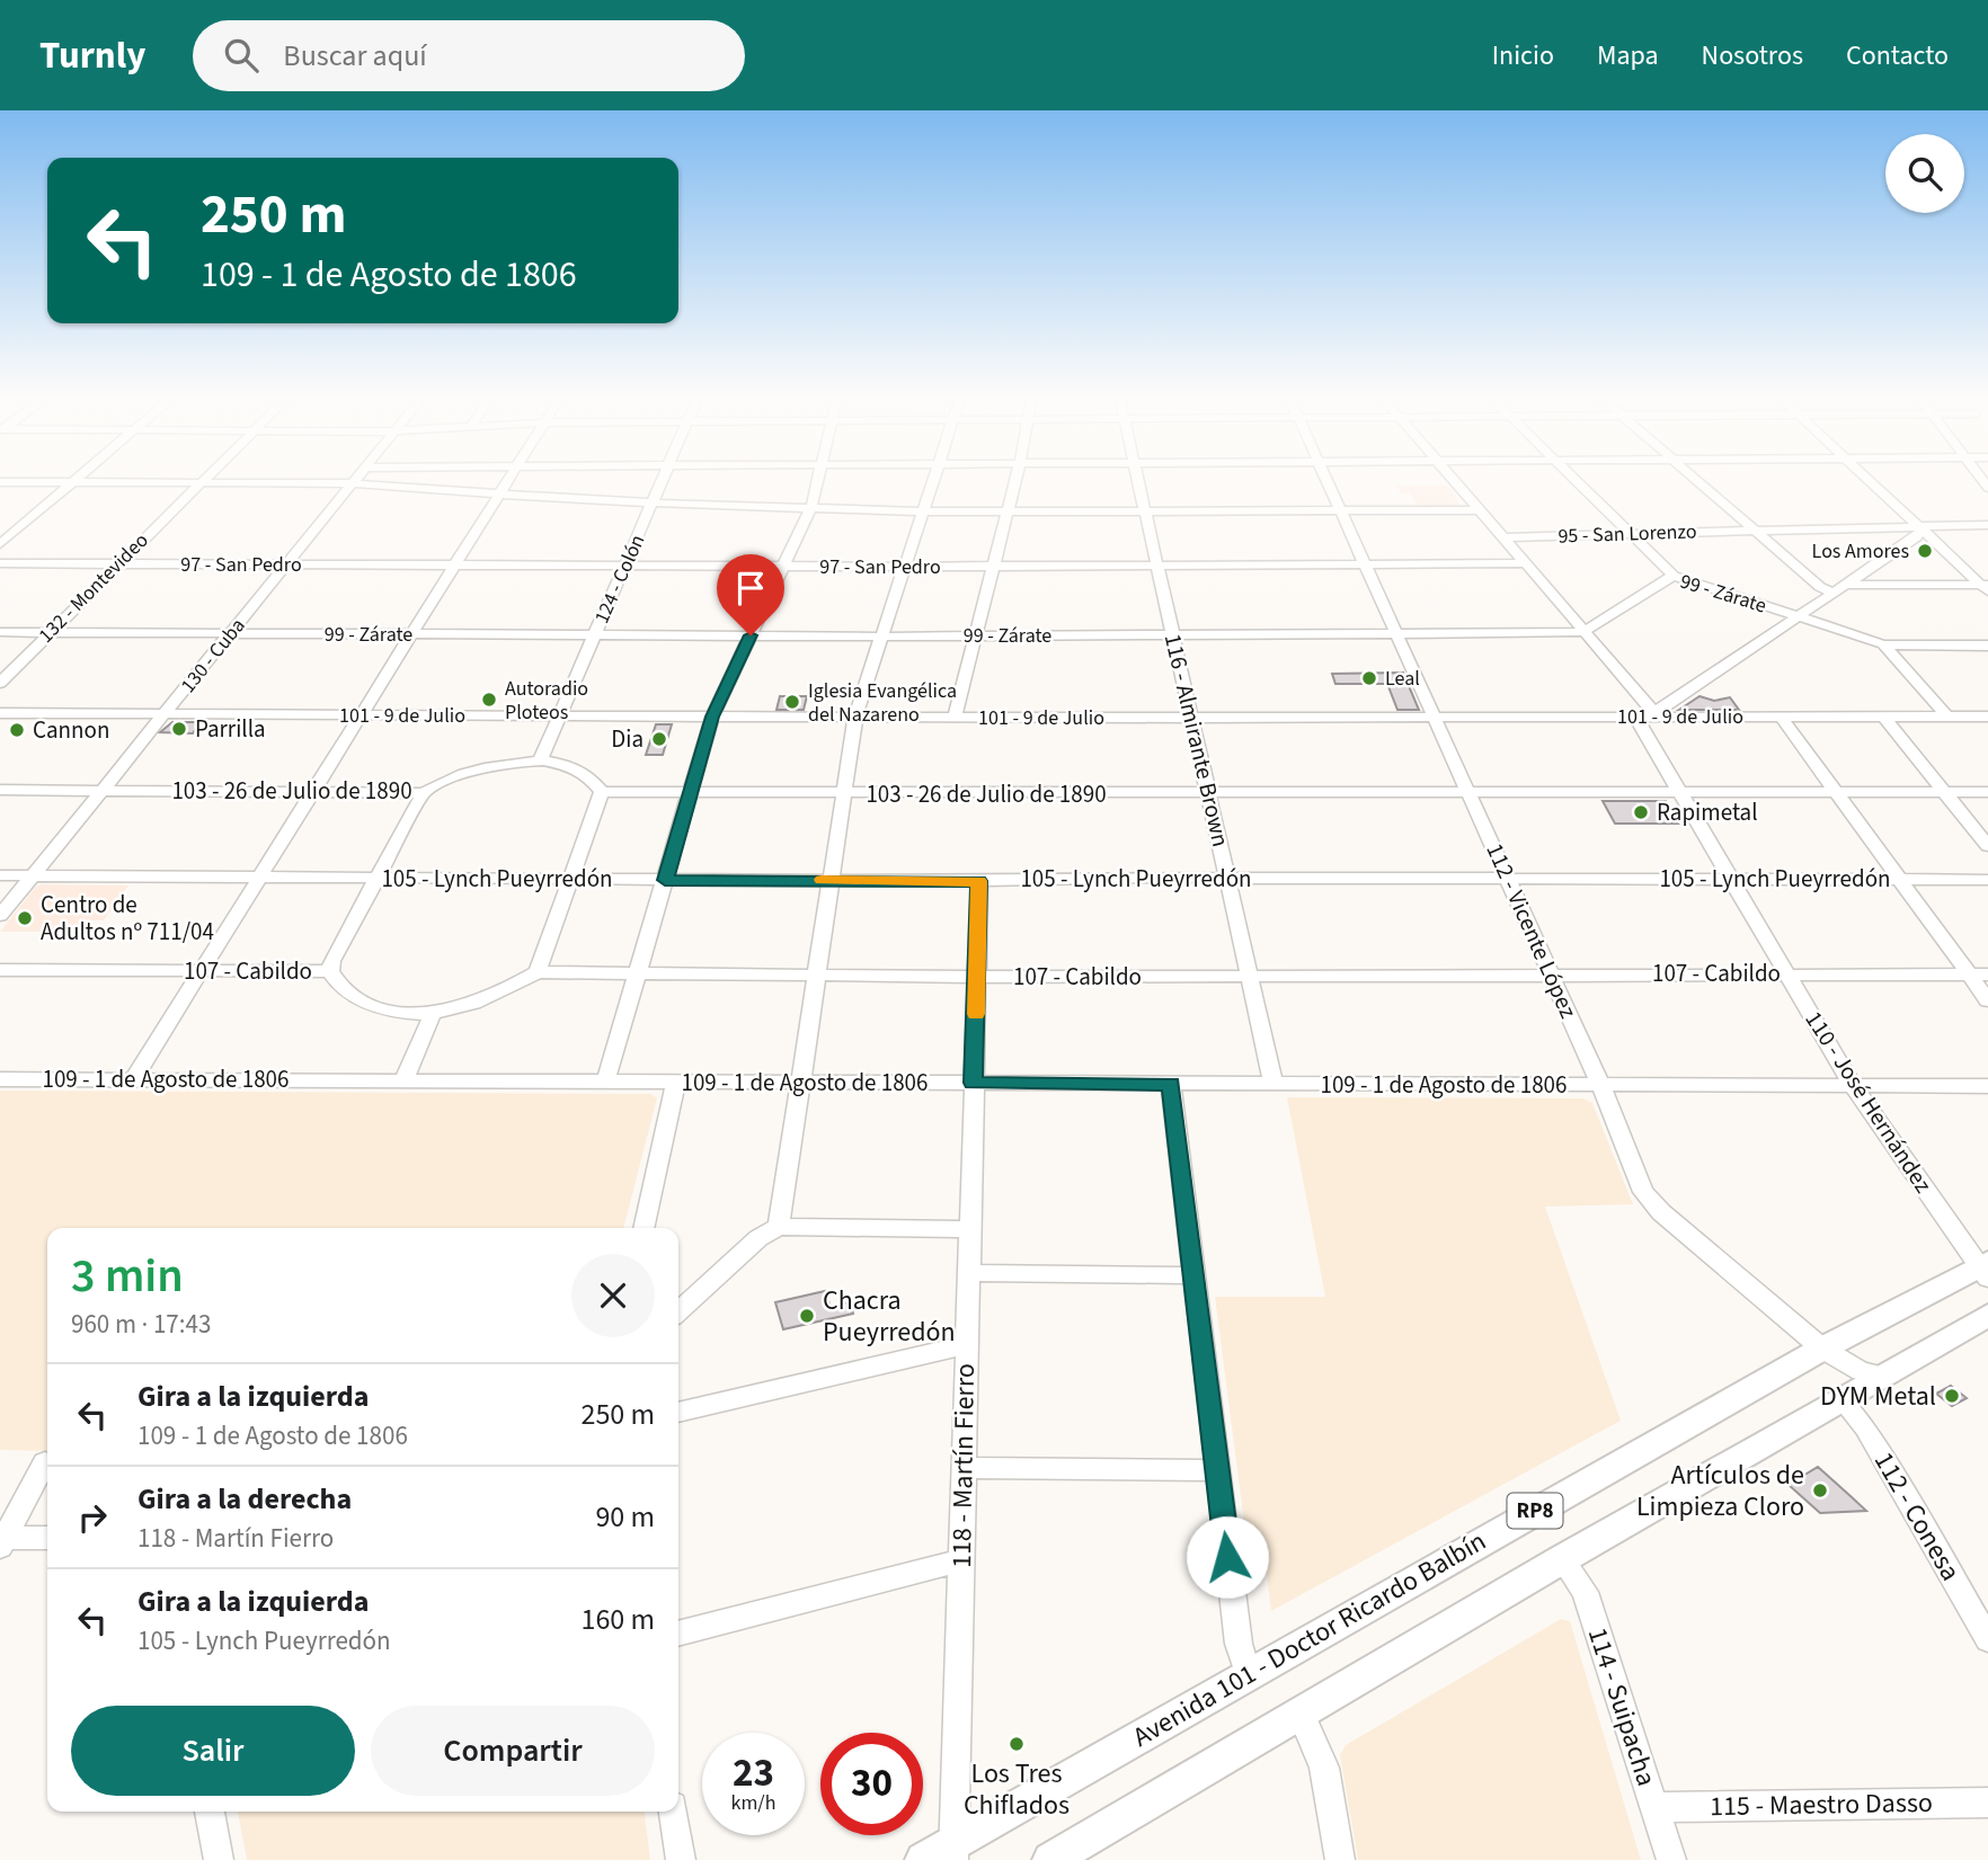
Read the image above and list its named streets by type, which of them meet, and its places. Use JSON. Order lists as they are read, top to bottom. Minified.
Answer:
{"streets":{"main road":["RP8","Avenida 101 - Doctor Ricardo Balbín"],"street":["95 - San Lorenzo","97 - San Pedro","124 - Colón","132 - Montevideo","99 - Zárate","130 - Cuba","101 - 9 de Julio","116 - Almirante Brown","103 - 26 de Julio de 1890","105 - Lynch Pueyrredón","112 - Vicente López","107 - Cabildo","109 - 1 de Agosto de 1806","110 - José Hernández","118 - Martín Fierro","112 - Conesa","114 - Suipacha","115 - Maestro Dasso"]},"crossings":[["97 - San Pedro","124 - Colón"],["97 - San Pedro","132 - Montevideo"],["97 - San Pedro","130 - Cuba"],["97 - San Pedro","116 - Almirante Brown"],["97 - San Pedro","112 - Vicente López"],["124 - Colón","99 - Zárate"],["124 - Colón","101 - 9 de Julio"],["124 - Colón","103 - 26 de Julio de 1890"],["132 - Montevideo","99 - Zárate"],["99 - Zárate","130 - Cuba"],["99 - Zárate","116 - Almirante Brown"],["99 - Zárate","112 - Vicente López"],["130 - Cuba","101 - 9 de Julio"],["130 - Cuba","103 - 26 de Julio de 1890"],["130 - Cuba","105 - Lynch Pueyrredón"],["101 - 9 de Julio","116 - Almirante Brown"],["101 - 9 de Julio","112 - Vicente López"],["101 - 9 de Julio","110 - José Hernández"],["116 - Almirante Brown","103 - 26 de Julio de 1890"],["116 - Almirante Brown","105 - Lynch Pueyrredón"],["116 - Almirante Brown","107 - Cabildo"],["116 - Almirante Brown","109 - 1 de Agosto de 1806"],["103 - 26 de Julio de 1890","112 - Vicente López"],["103 - 26 de Julio de 1890","110 - José Hernández"],["105 - Lynch Pueyrredón","112 - Vicente López"],["105 - Lynch Pueyrredón","110 - José Hernández"],["105 - Lynch Pueyrredón","118 - Martín Fierro"],["112 - Vicente López","107 - Cabildo"],["112 - Vicente López","109 - 1 de Agosto de 1806"],["112 - Vicente López","RP8"],["112 - Vicente López","Avenida 101 - Doctor Ricardo Balbín"],["107 - Cabildo","110 - José Hernández"],["107 - Cabildo","118 - Martín Fierro"],["109 - 1 de Agosto de 1806","110 - José Hernández"],["109 - 1 de Agosto de 1806","118 - Martín Fierro"],["110 - José Hernández","Avenida 101 - Doctor Ricardo Balbín"],["118 - Martín Fierro","Avenida 101 - Doctor Ricardo Balbín"],["RP8","112 - Conesa"],["RP8","114 - Suipacha"],["114 - Suipacha","115 - Maestro Dasso"]],"places":["Los Amores","Leal","Autoradio Ploteos","Iglesia Evangélica del Nazareno","Parrilla","Cannon","Dia","Rapimetal","Centro de Adultos nº 711/04","Chacra Pueyrredón","DYM Metal","Artículos de Limpieza Cloro","Los Tres Chiflados"],"page":{"header":"Turnly","search":"Buscar aquí","nav":["Inicio","Mapa","Nosotros","Contacto"],"turn":["250 m","109 - 1 de Agosto de 1806"],"heading":["3 min","960 m · 17:43"],"list":[{"name":"Gira a la izquierda","note":"109 - 1 de Agosto de 1806","value":"250 m"},{"name":"Gira a la derecha","note":"118 - Martín Fierro","value":"90 m"},{"name":"Gira a la izquierda","note":"105 - Lynch Pueyrredón","value":"160 m"}],"buttons":["Salir","Compartir"],"speed":"23 km/h","limit":"30"}}
